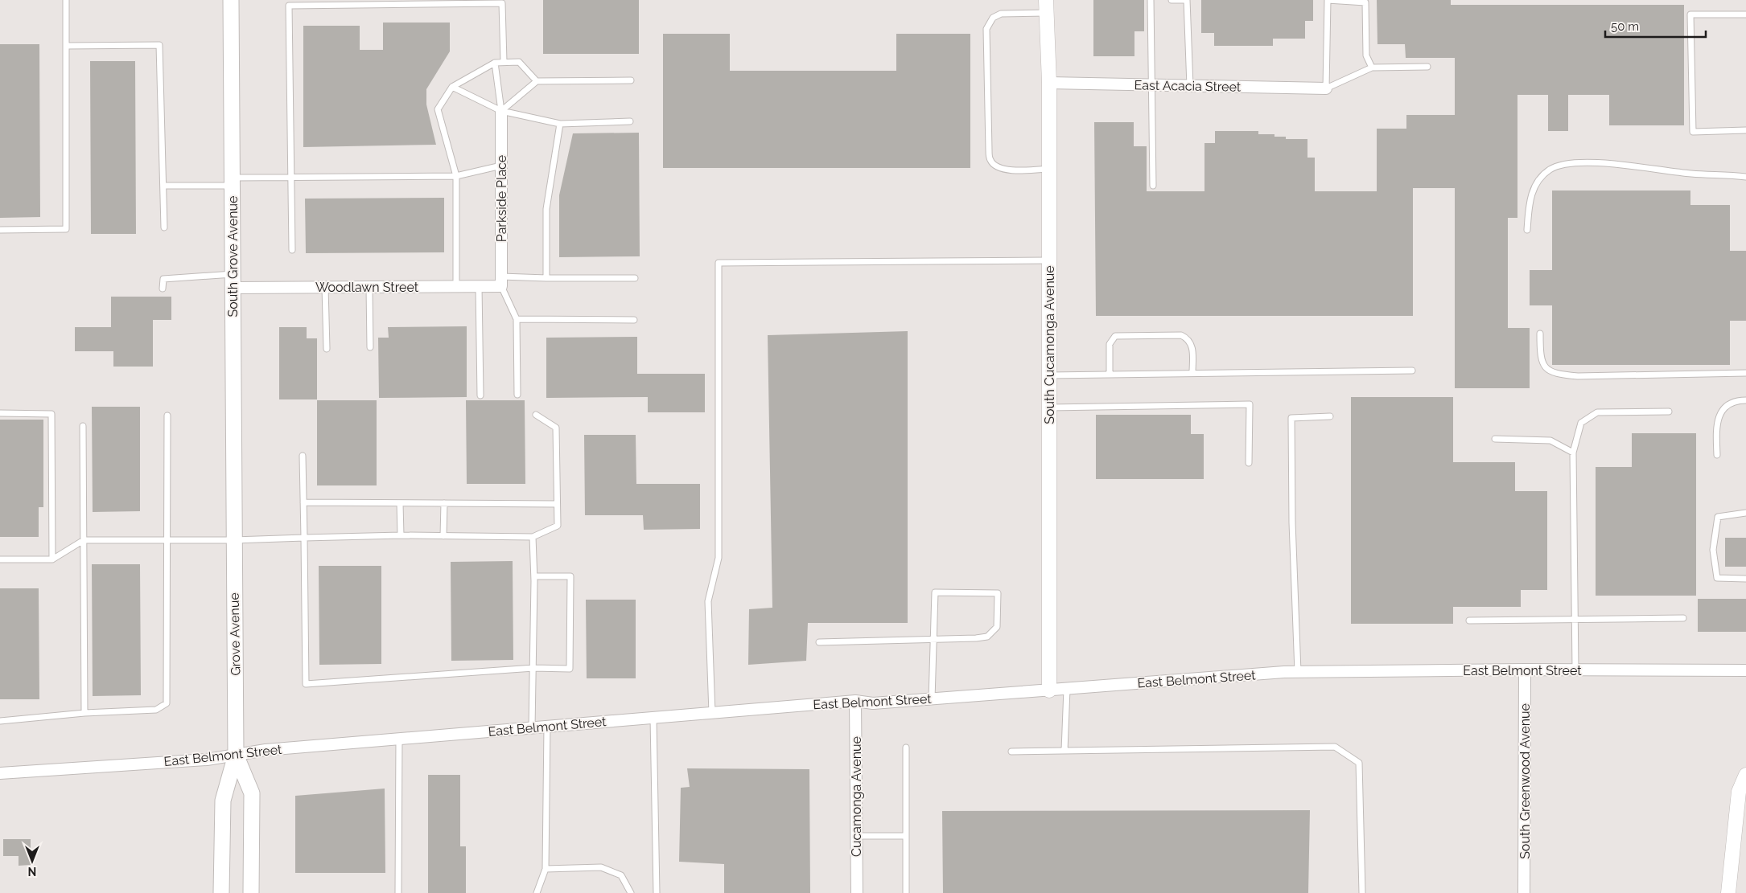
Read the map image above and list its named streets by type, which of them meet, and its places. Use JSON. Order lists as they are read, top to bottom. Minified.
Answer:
{"streets":{"main road":["South Grove Avenue","Grove Avenue"],"street":["East Acacia Street","Parkside Place","Woodlawn Street","South Cucamonga Avenue","East Belmont Street","South Greenwood Avenue","Cucamonga Avenue"]},"crossings":[["East Acacia Street","South Cucamonga Avenue"],["Parkside Place","Woodlawn Street"],["South Grove Avenue","Woodlawn Street"],["South Grove Avenue","Grove Avenue"],["South Cucamonga Avenue","East Belmont Street"],["Grove Avenue","East Belmont Street"],["East Belmont Street","South Greenwood Avenue"],["East Belmont Street","Cucamonga Avenue"]],"scale_bar":"50 m","north":"bottom"}
